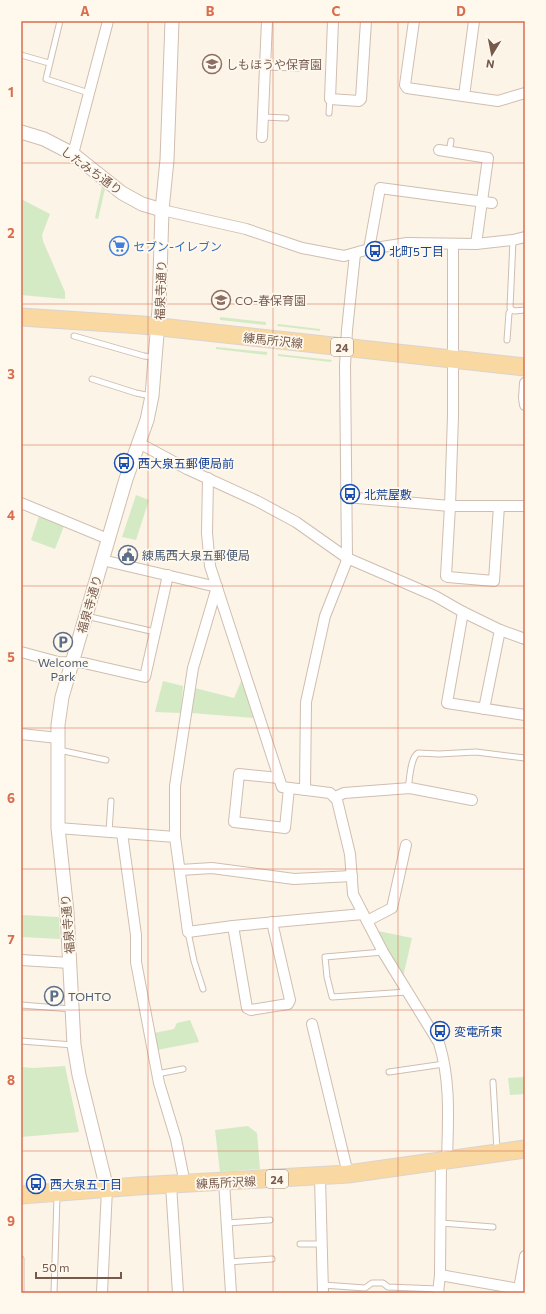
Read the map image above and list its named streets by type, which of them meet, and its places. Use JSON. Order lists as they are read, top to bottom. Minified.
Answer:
{"streets":{"main road":["練馬所沢線","24"],"street":["したみち通り","福泉寺通り"]},"crossings":[["したみち通り","福泉寺通り"],["福泉寺通り","練馬所沢線"]],"places":{"school or university":["しもほうや保育園","CO-春保育園"],"supermarket":["セブン-イレブン"],"bus stop":["北町5丁目","西大泉五郵便局前","北荒屋敷","変電所東","西大泉五丁目"],"public building":["練馬西大泉五郵便局"],"parking":["Welcome Park","TOHTO"]},"scale_bar":"50 m","north":"bottom","grid":{"columns":["A","B","C","D"],"rows":["1","2","3","4","5","6","7","8","9"]}}
